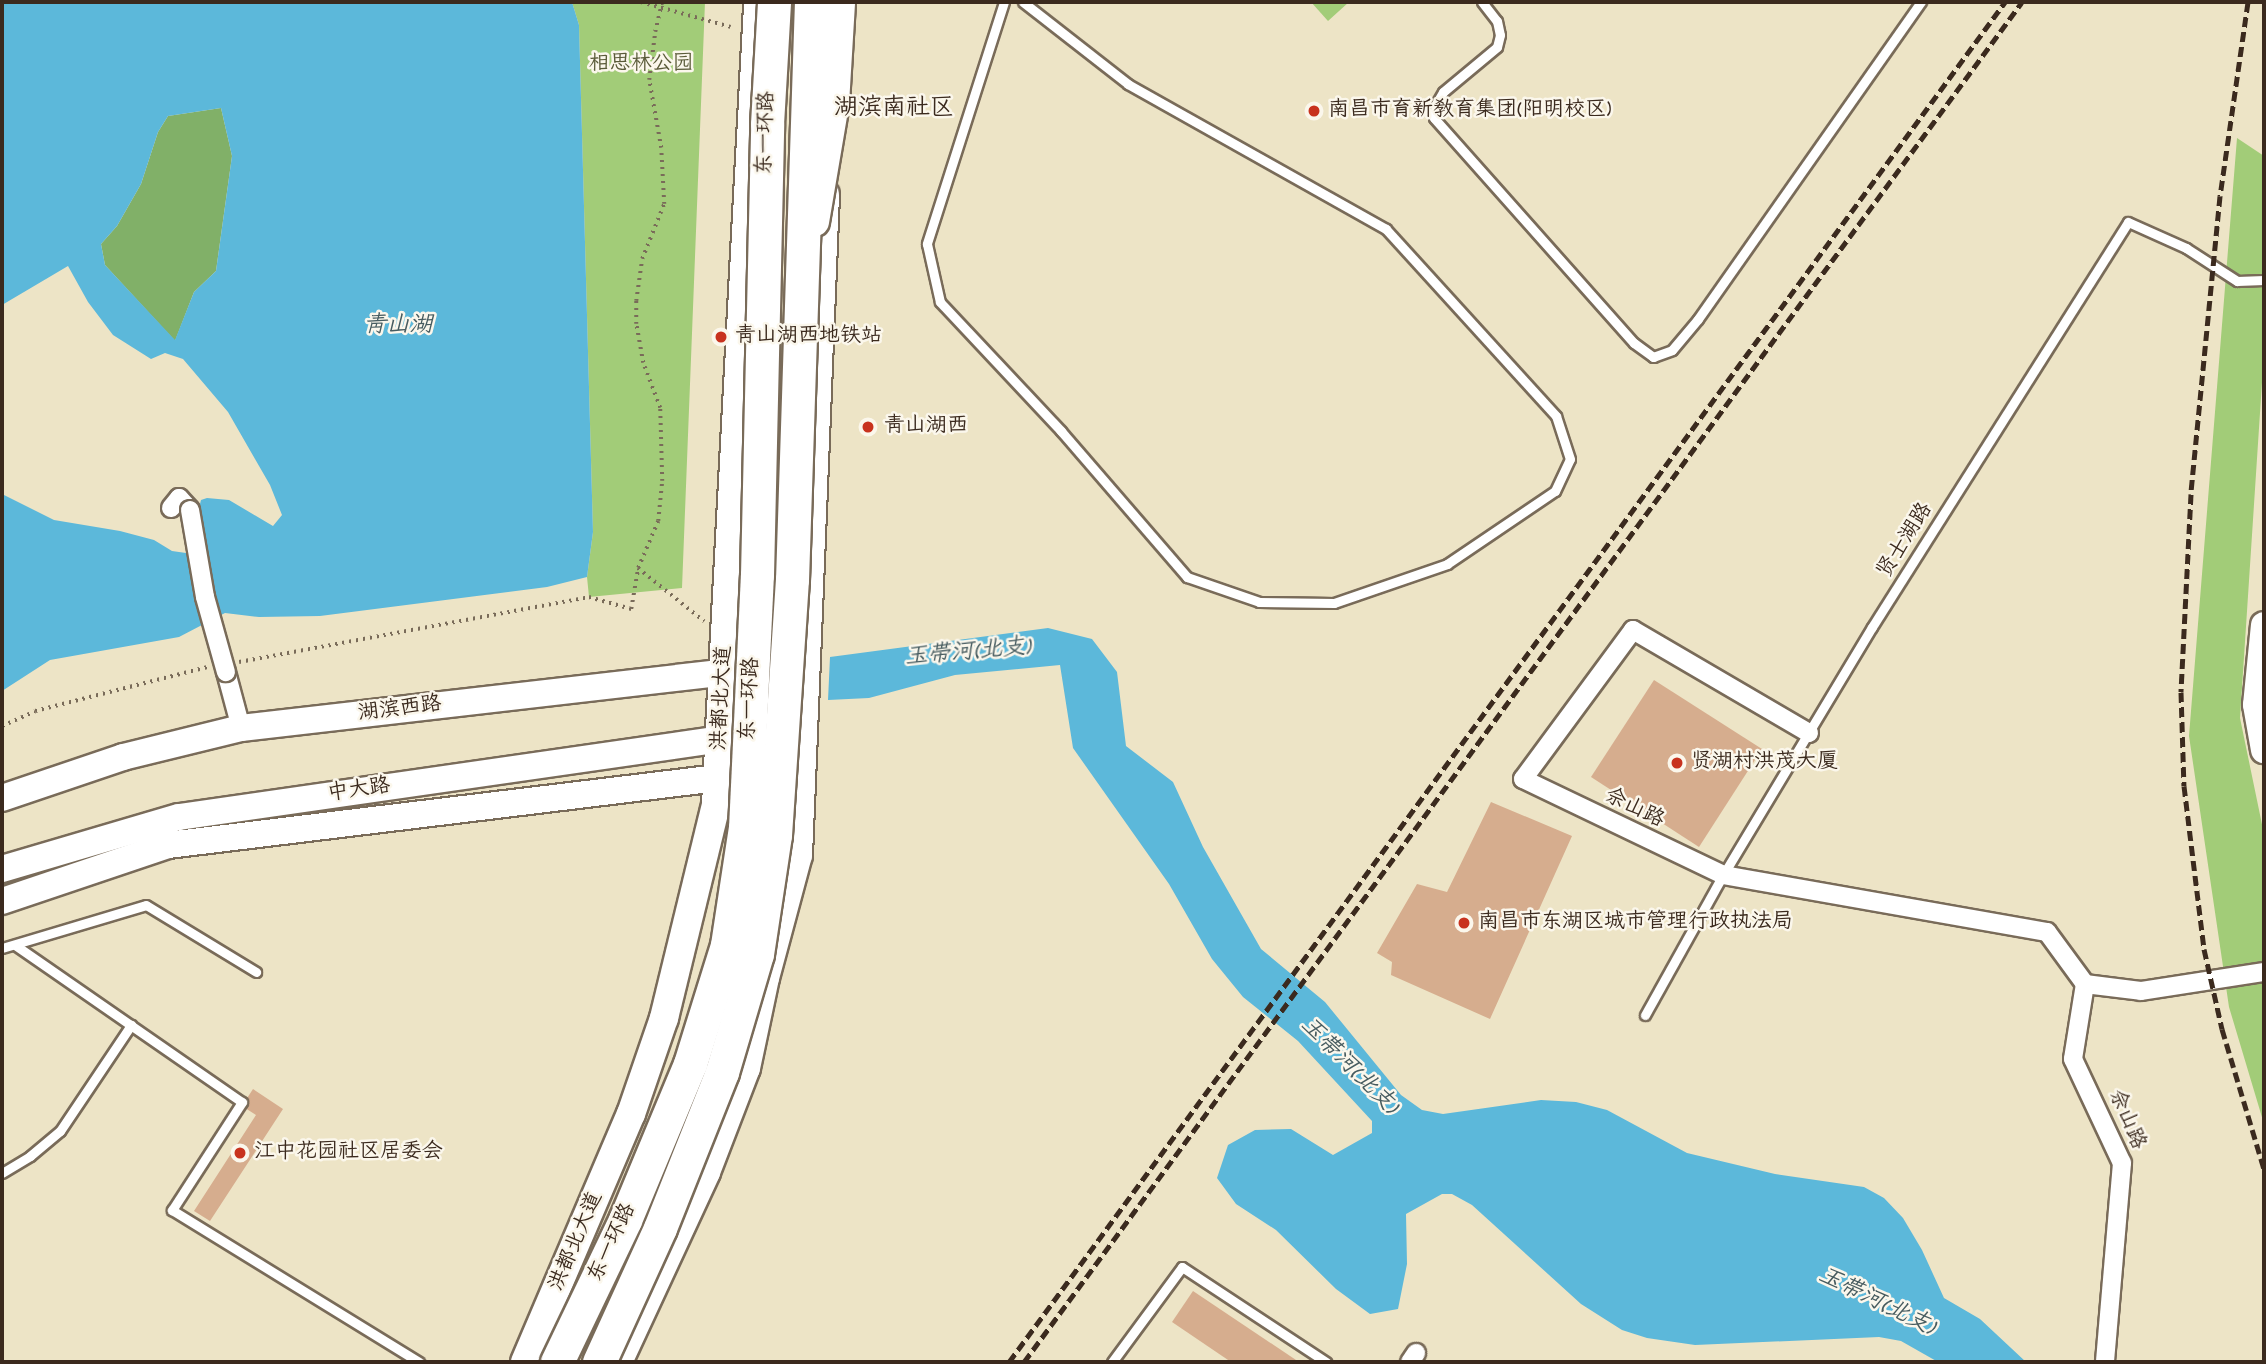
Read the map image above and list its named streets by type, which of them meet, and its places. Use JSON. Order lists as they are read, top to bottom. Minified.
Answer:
{"streets":{"highway":["东一环路"],"main road":["洪都北大道","湖滨西路","中大路"],"street":["佘山路"],"lane":["贤士湖路"]},"crossings":[["贤士湖路","佘山路"],["洪都北大道","湖滨西路"],["洪都北大道","中大路"]],"districts":["湖滨南社区"],"water":["青山湖","玉带河(北支)"],"parks":["相思林公园"],"places":["南昌市育新教育集团(阳明校区)","青山湖西地铁站","青山湖西","贤湖村洪茂大厦","南昌市东湖区城市管理行政执法局","江中花园社区居委会"]}
